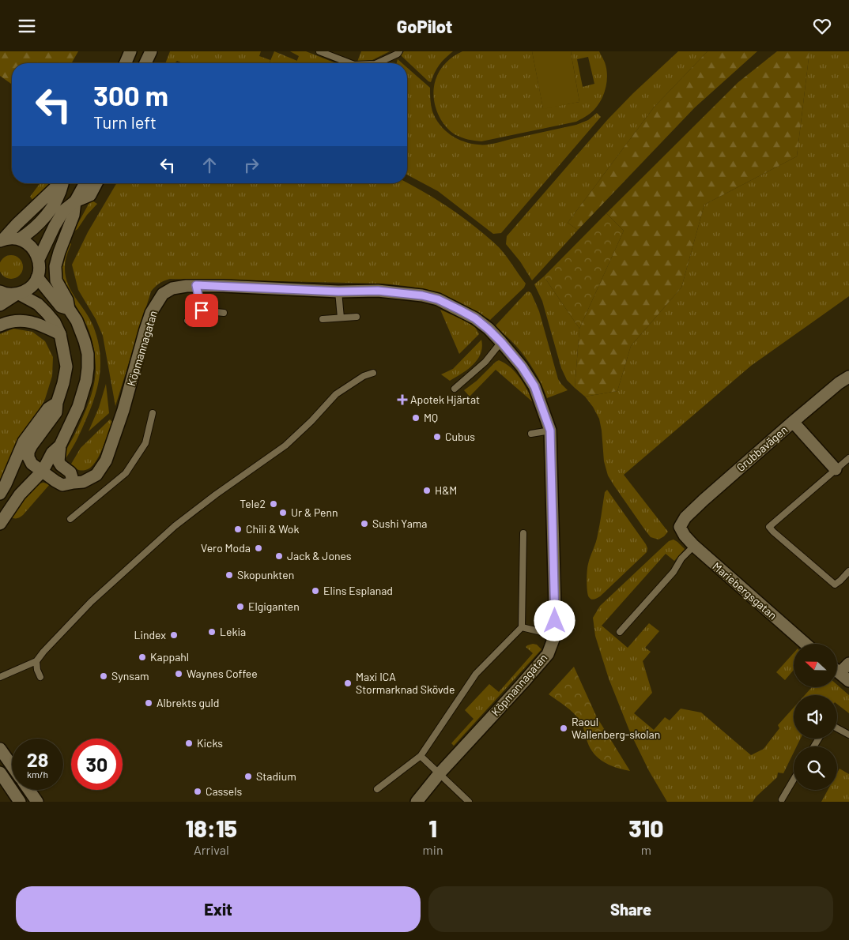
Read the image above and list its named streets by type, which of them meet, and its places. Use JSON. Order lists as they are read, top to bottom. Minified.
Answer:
{"streets":{"street":["Köpmannagatan","Grubbavägen","Mariebergsgatan"]},"crossings":[["Grubbavägen","Mariebergsgatan"]],"places":{"health":["Apotek Hjärtat"],"other":["MQ","Cubus","H&M","Tele2","Ur & Penn","Sushi Yama","Chili & Wok","Vero Moda","Jack & Jones","Skopunkten","Elins Esplanad","Elgiganten","Lekia","Lindex","Kappahl","Waynes Coffee","Synsam","Maxi ICA Stormarknad Skövde","Albrekts guld","Raoul Wallenberg-skolan","Kicks","Stadium","Cassels"]},"north":"left","page":{"header":"GoPilot","turn":["300 m","Turn left"],"speed":"28 km/h","limit":"30","eta":["18:15","Arrival","1","min","310","m"],"buttons":["Exit","Share"]}}
